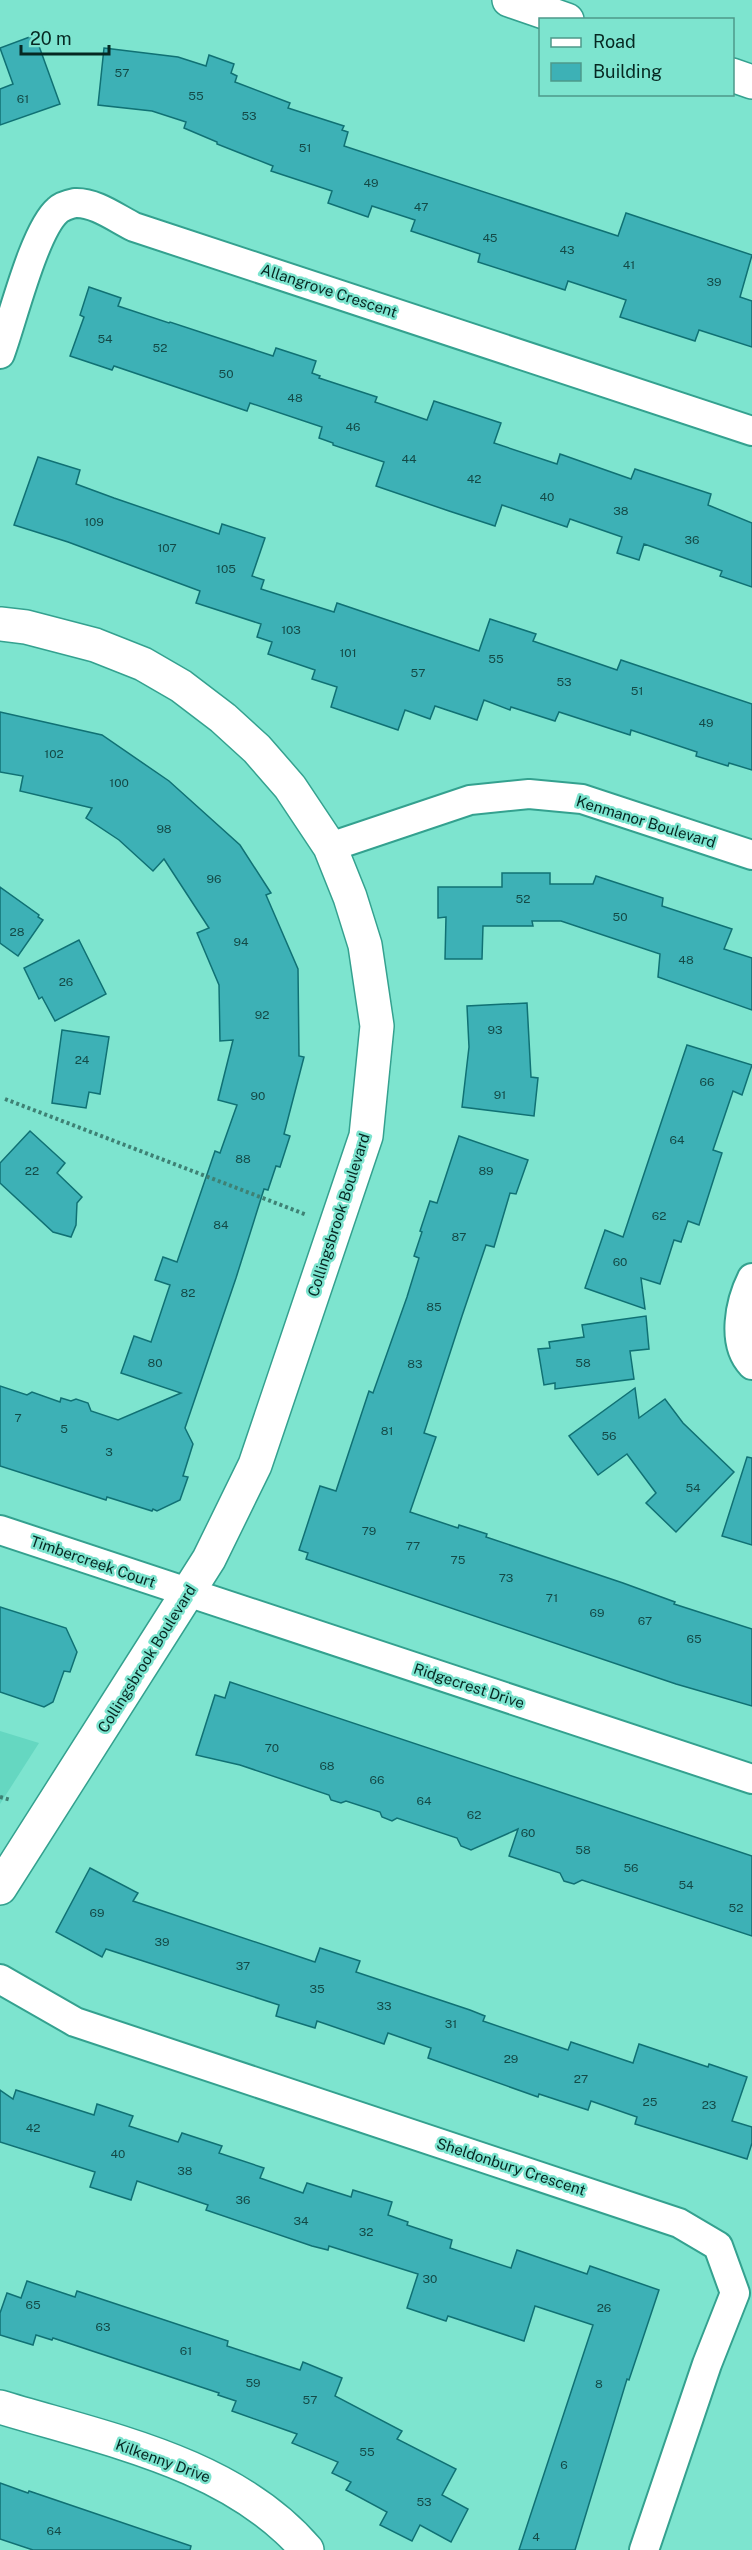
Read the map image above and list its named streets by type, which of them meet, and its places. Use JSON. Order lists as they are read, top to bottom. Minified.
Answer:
{"streets":{"street":["Allangrove Crescent","Kenmanor Boulevard","Collingsbrook Boulevard","Timbercreek Court","Ridgecrest Drive","Sheldonbury Crescent","Kilkenny Drive"]},"crossings":[["Kenmanor Boulevard","Collingsbrook Boulevard"],["Collingsbrook Boulevard","Timbercreek Court"],["Collingsbrook Boulevard","Ridgecrest Drive"],["Timbercreek Court","Ridgecrest Drive"]],"house_numbers":["57","55","61","53","51","49","47","45","43","41","39","54","52","50","48","46","44","42","40","38","109","36","107","105","103","101","55","57","53","51","49","102","100","98","96","52","50","28","94","48","26","92","93","24","66","91","90","64","88","22","89","62","84","87","60","82","85","80","58","83","7","5","81","56","3","54","79","77","75","73","71","69","67","65","70","68","66","64","62","60","58","56","54","52","69","39","37","35","33","31","29","27","25","23","42","40","38","36","34","32","30","65","26","63","61","59","8","57","55","6","53","64","4"],"legend":["Road","Building"],"scale_bar":"20 m"}
